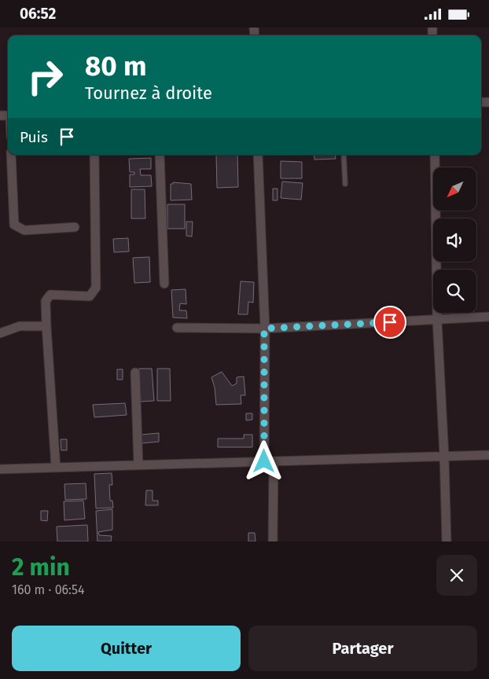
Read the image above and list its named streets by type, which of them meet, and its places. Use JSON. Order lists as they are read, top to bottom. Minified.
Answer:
{"north":"bottom left","page":{"status":"06:52","turn":["80 m","Tournez à droite"],"then":"Puis","heading":["2 min","160 m · 06:54"],"buttons":["Quitter","Partager"]}}
